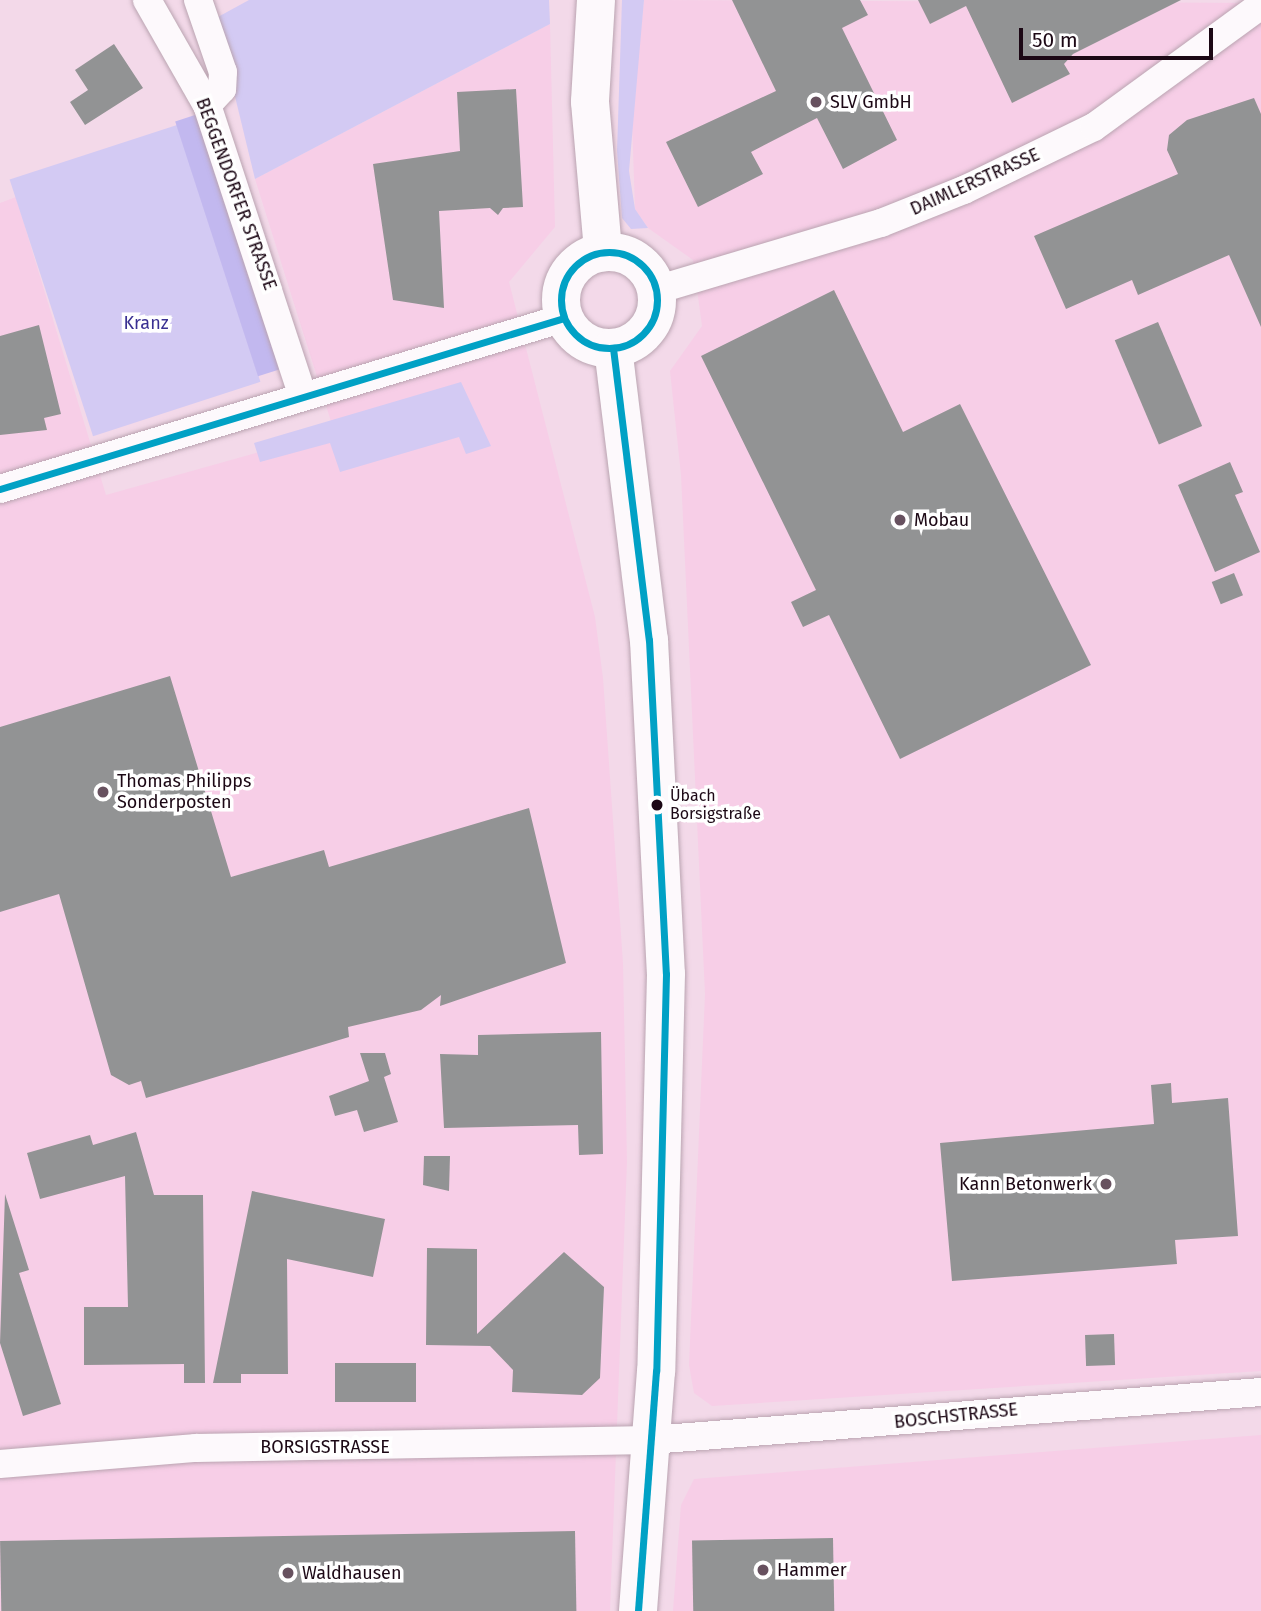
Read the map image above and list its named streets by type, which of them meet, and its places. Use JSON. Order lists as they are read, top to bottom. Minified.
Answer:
{"streets":{"street":["DAIMLERSTRASSE","BEGGENDORFER STRASSE","BOSCHSTRASSE","BORSIGSTRASSE"]},"crossings":[["BOSCHSTRASSE","BORSIGSTRASSE"]],"parks":["Kranz"],"places":["SLV GmbH","Mobau","Thomas Philipps Sonderposten","Übach Borsigstraße","Kann Betonwerk","Hammer","Waldhausen"],"scale_bar":"50 m"}
